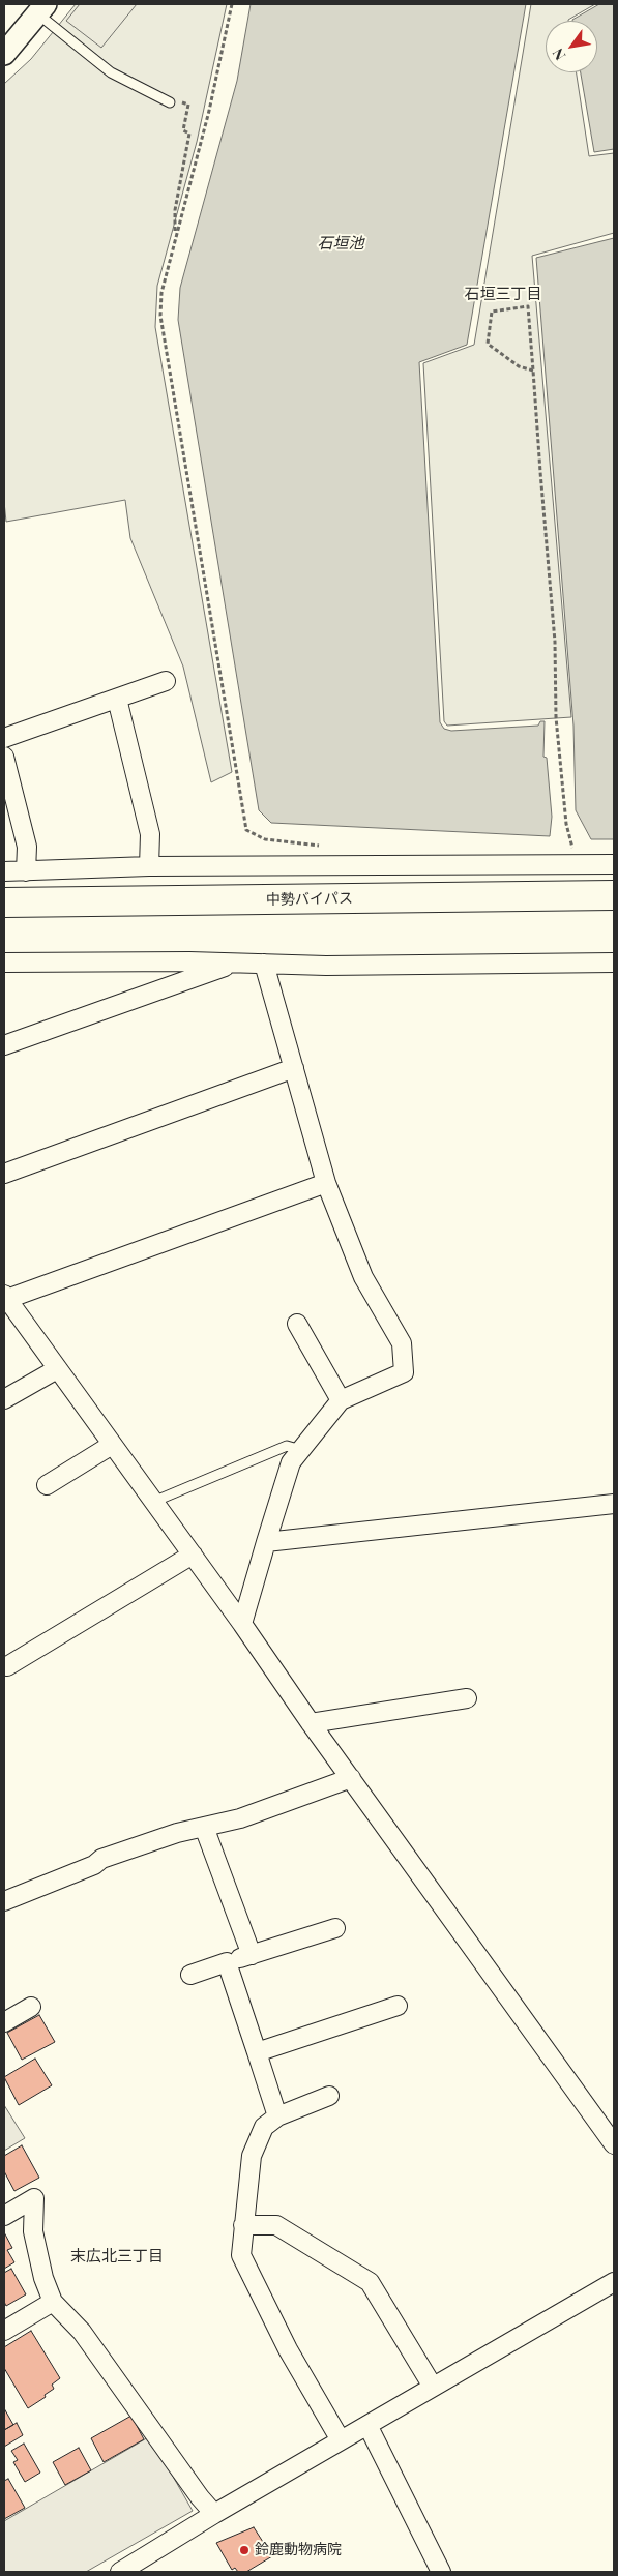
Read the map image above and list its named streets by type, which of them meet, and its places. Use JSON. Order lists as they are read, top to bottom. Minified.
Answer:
{"streets":{"highway":["中勢バイパス"]},"districts":["石垣三丁目","末広北三丁目"],"water":["石垣池"],"places":["鈴鹿動物病院"],"north":"bottom left"}
